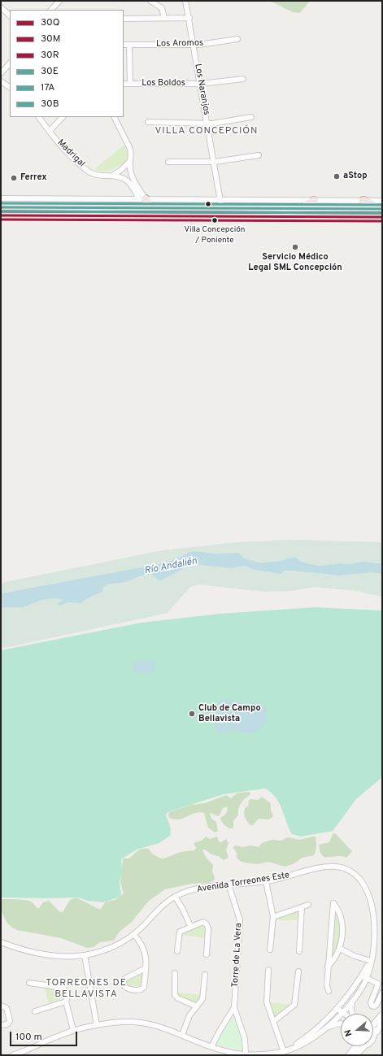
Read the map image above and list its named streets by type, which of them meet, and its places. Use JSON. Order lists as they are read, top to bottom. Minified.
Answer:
{"streets":{"street":["Los Aromos","Los Boldos","Los Naranjos","Madrigal","Avenida Torreones Este","Torre de La Vera"]},"crossings":[["Los Aromos","Los Naranjos"],["Los Boldos","Los Naranjos"],["Avenida Torreones Este","Torre de La Vera"]],"districts":["VILLA CONCEPCIÓN","TORREONES DE BELLAVISTA"],"water":["Río Andalién"],"places":["aStop","Ferrex","Villa Concepción / Poniente","Servicio Médico Legal SML Concepción","Club de Campo Bellavista"],"lines":["transit line 30B","transit line 30E","transit line 30R","transit line 17A","transit line 30Q","transit line 30M"],"legend":["30Q","30M","30R","30E","17A","30B"],"scale_bar":"100 m","north":"left"}
